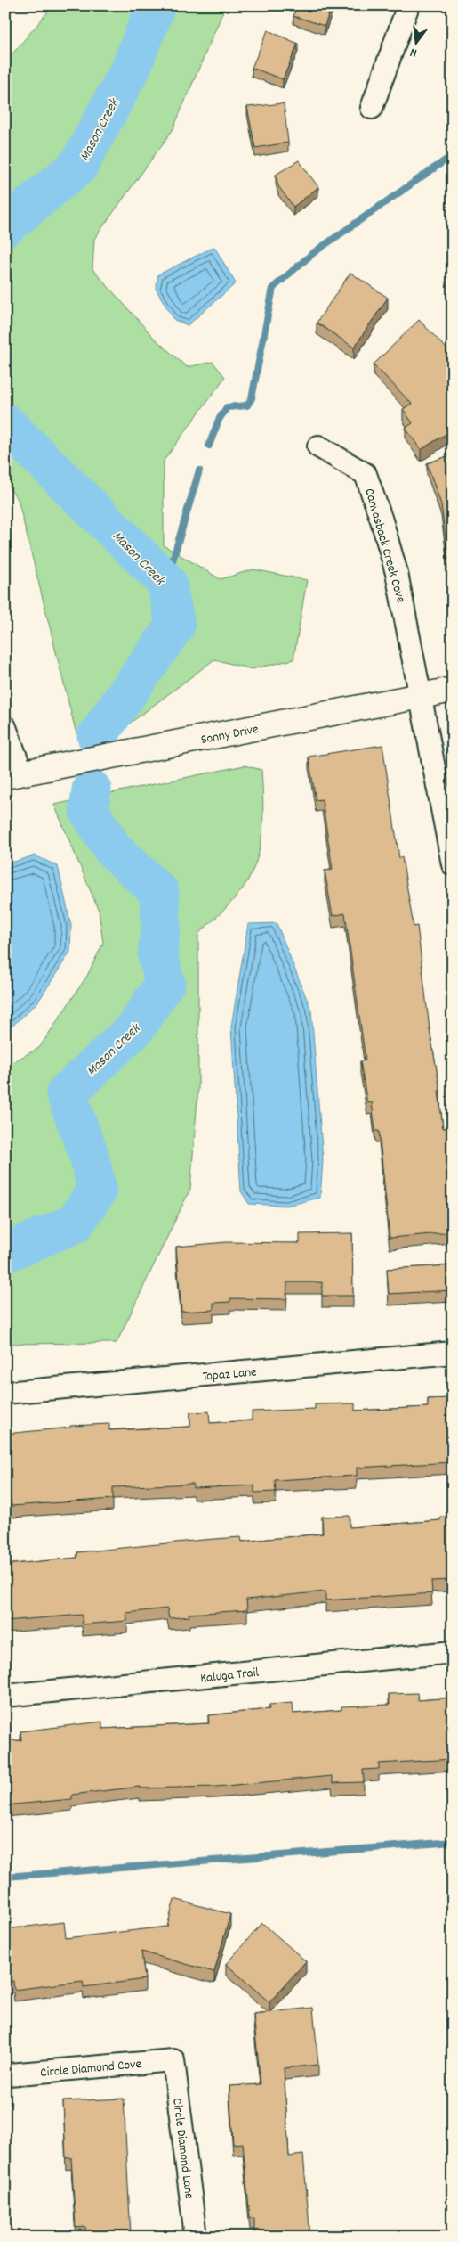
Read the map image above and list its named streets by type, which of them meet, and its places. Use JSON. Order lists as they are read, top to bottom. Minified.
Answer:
{"streets":{"street":["Canvasback Creek Cove","Sonny Drive","Topaz Lane","Kaluga Trail","Circle Diamond Cove","Circle Diamond Lane"]},"crossings":[["Canvasback Creek Cove","Sonny Drive"],["Circle Diamond Cove","Circle Diamond Lane"]],"water":["Mason Creek"],"north":"bottom"}
